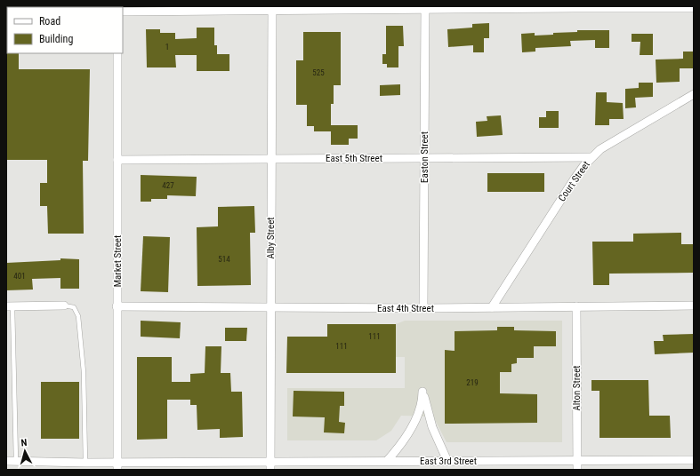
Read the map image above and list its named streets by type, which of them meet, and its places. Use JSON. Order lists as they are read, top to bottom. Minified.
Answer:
{"streets":{"street":["Easton Street","East 5th Street","Court Street","Alby Street","Market Street","East 4th Street","Alton Street","East 3rd Street"]},"crossings":[["Easton Street","East 5th Street"],["Easton Street","East 4th Street"],["East 5th Street","Court Street"],["East 5th Street","Alby Street"],["East 5th Street","Market Street"],["Court Street","East 4th Street"],["Alby Street","East 4th Street"],["Alby Street","East 3rd Street"],["Market Street","East 4th Street"],["Market Street","East 3rd Street"],["East 4th Street","Alton Street"],["Alton Street","East 3rd Street"]],"house_numbers":["1","525","427","514","401","111","111","219"],"legend":["Road","Building"],"north":"top"}
